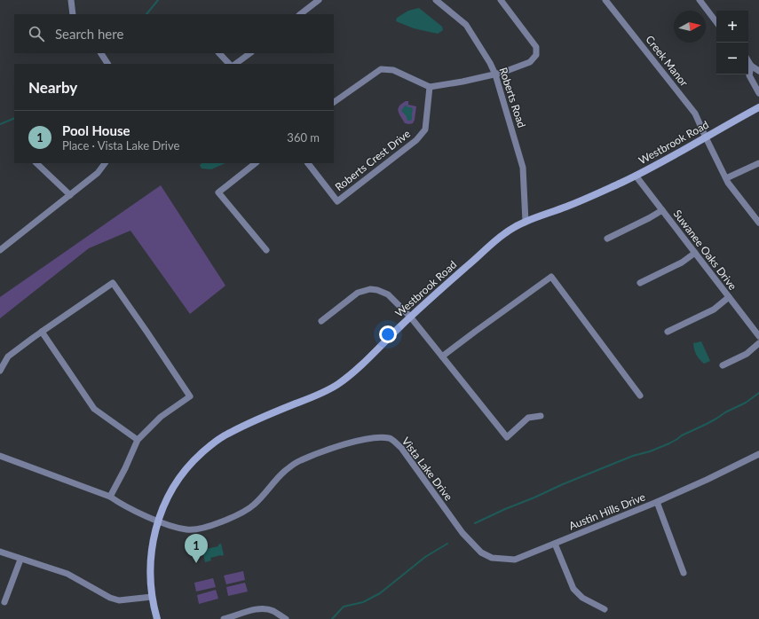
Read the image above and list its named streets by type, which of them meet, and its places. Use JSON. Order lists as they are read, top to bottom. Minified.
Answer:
{"streets":{"street":["Creek Manor","Roberts Road","Westbrook Road","Roberts Crest Drive","Suwanee Oaks Drive","Vista Lake Drive","Austin Hills Drive"]},"crossings":[["Creek Manor","Westbrook Road"],["Roberts Road","Westbrook Road"],["Westbrook Road","Suwanee Oaks Drive"],["Westbrook Road","Vista Lake Drive"],["Vista Lake Drive","Austin Hills Drive"]],"north":"right","page":{"map_buttons":["+","−"],"search":"Search here","heading":"Nearby","list":[{"mark":"1","name":"Pool House","note":"Place · Vista Lake Drive","value":"360 m"}],"pins":"1"}}
